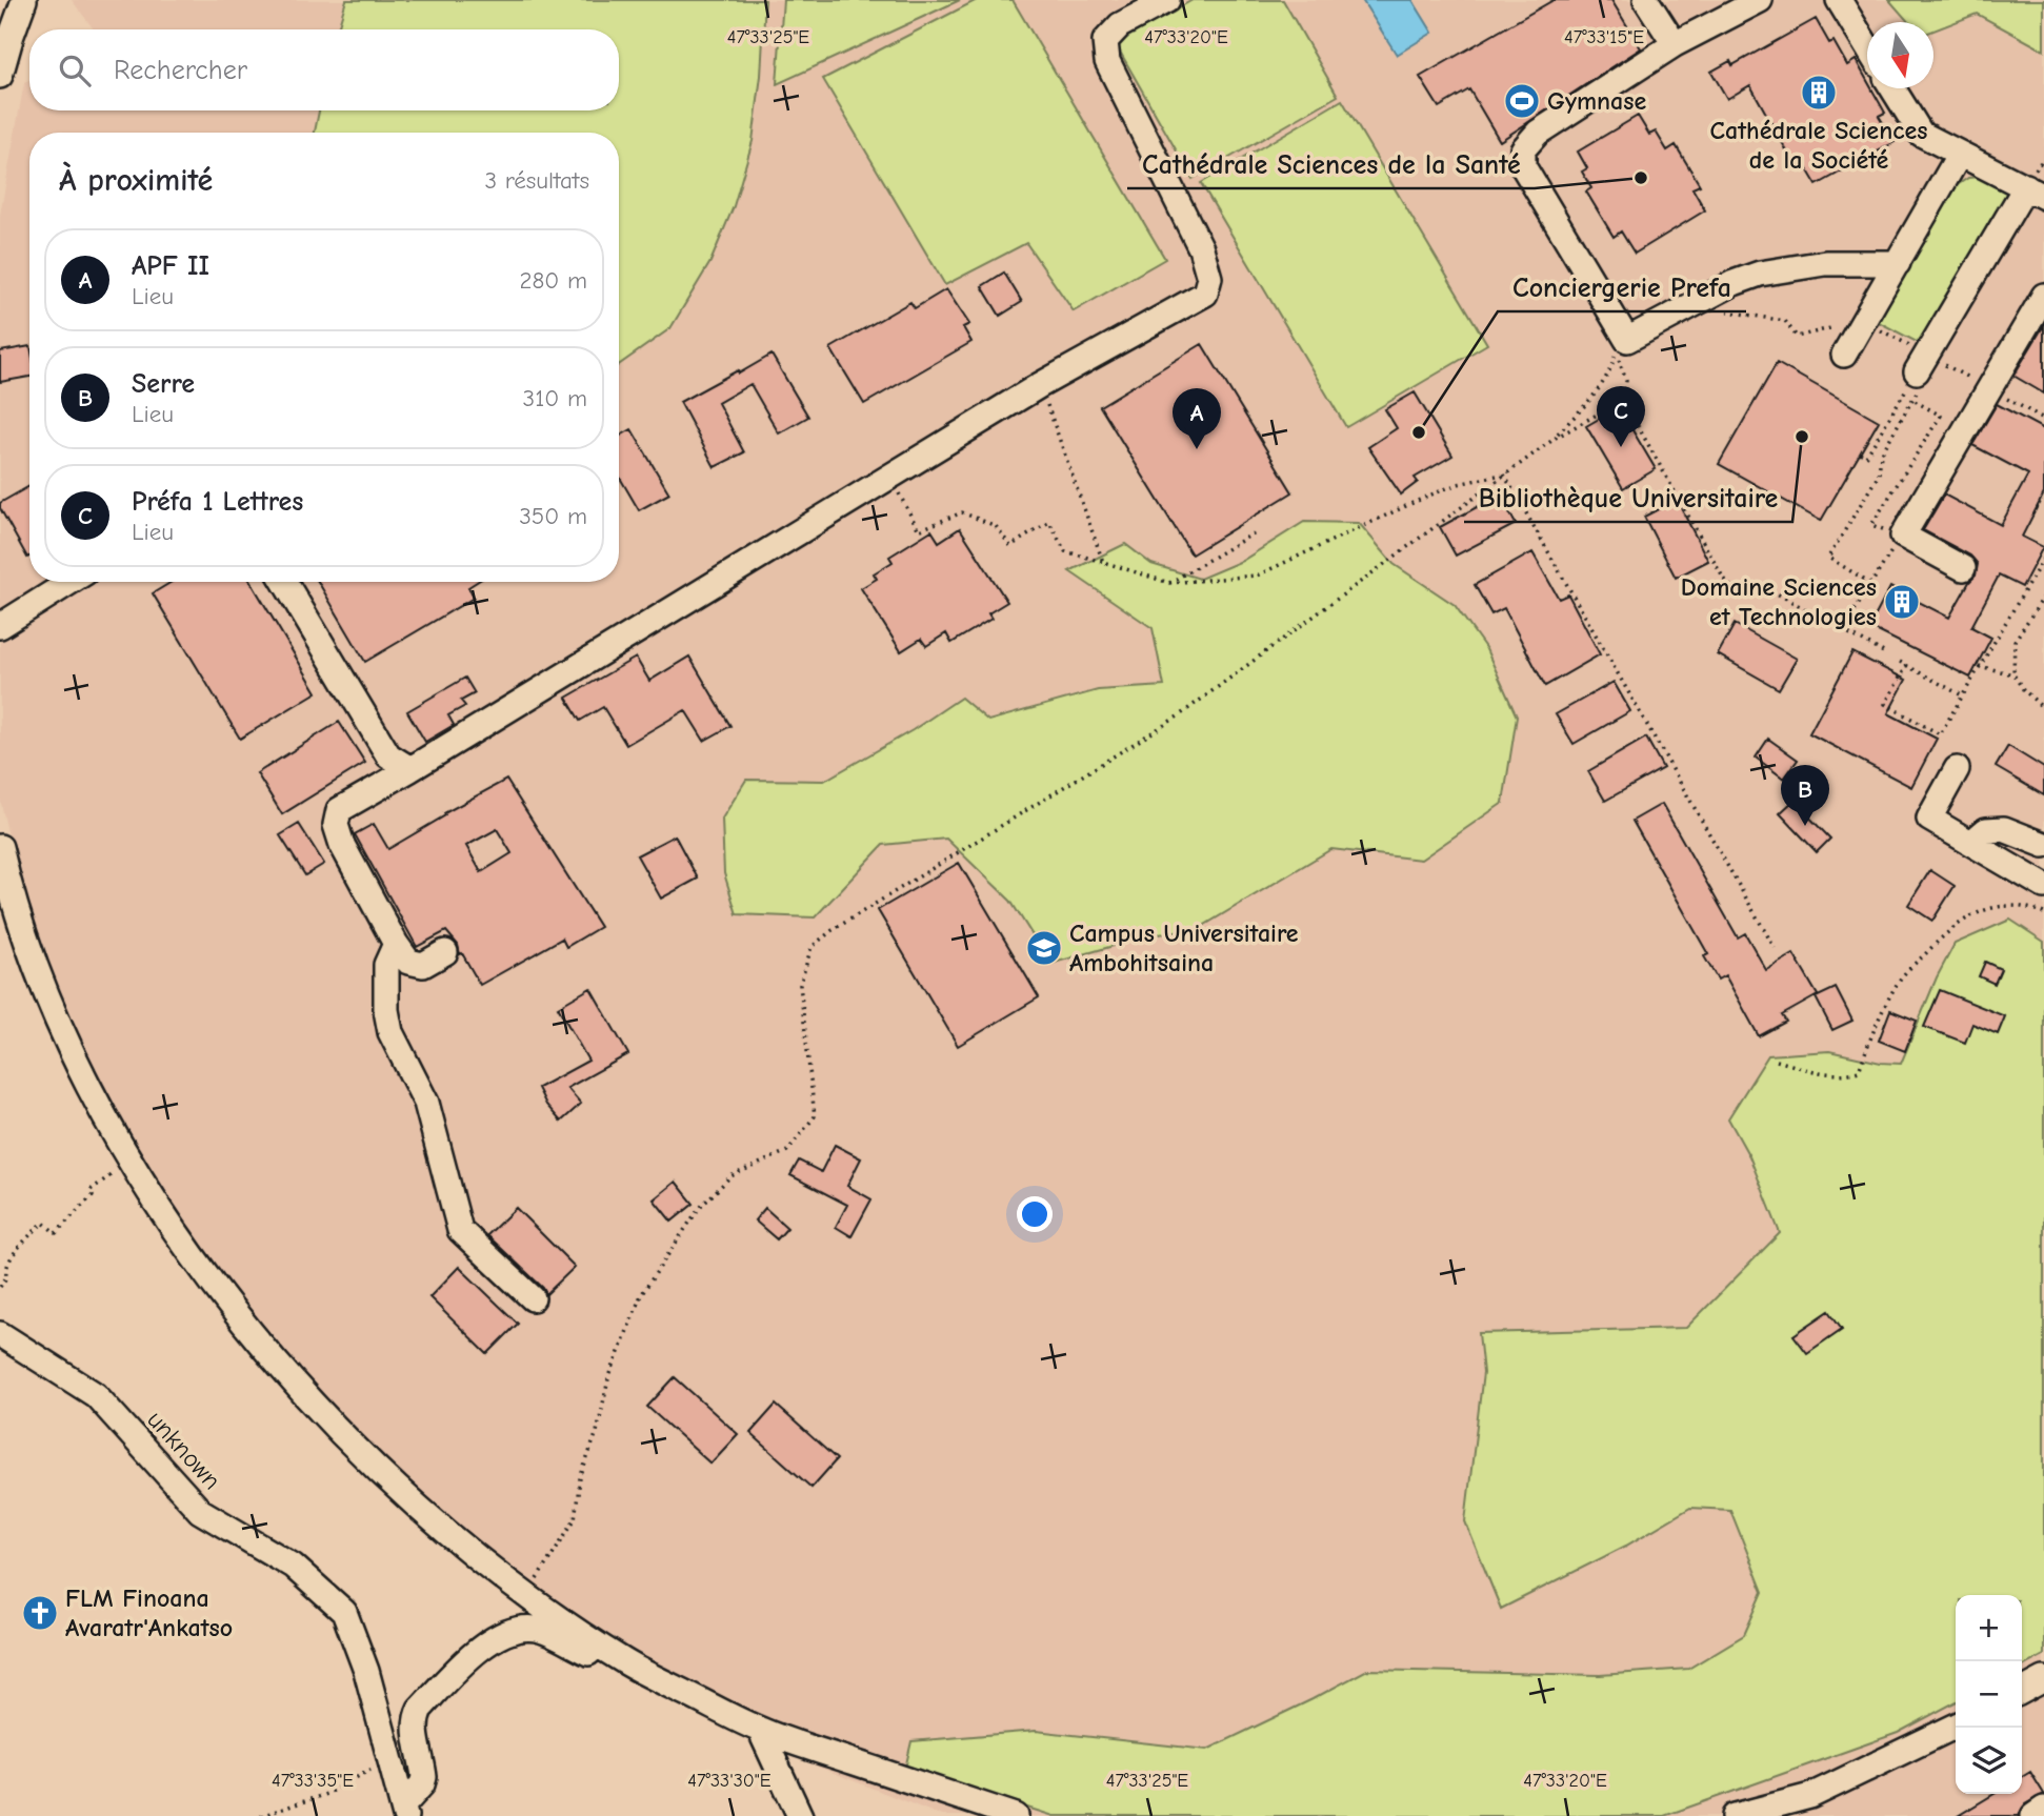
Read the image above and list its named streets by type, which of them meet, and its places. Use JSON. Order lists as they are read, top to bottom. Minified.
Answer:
{"streets":{"street":["unknown"]},"places":{"building":["Cathédrale Sciences de la Société","Domaine Sciences et Technologies"],"sports":["Gymnase"],"other":["Cathédrale Sciences de la Santé","Conciergerie Prefa","Bibliothèque Universitaire"],"school or university":["Campus Universitaire Ambohitsaina"],"church":["FLM Finoana Avaratr'Ankatso"]},"north":"bottom","page":{"search":"Rechercher","heading":["À proximité","3 résultats"],"list":[{"mark":"A","name":"APF II","note":"Lieu","value":"280 m"},{"mark":"B","name":"Serre","note":"Lieu","value":"310 m"},{"mark":"C","name":"Préfa 1 Lettres","note":"Lieu","value":"350 m"}],"pins":["C","A","B"],"map_buttons":["+","−"]},"coordinates":["47°33'25\"E","47°33'20\"E","47°33'15\"E","47°33'35\"E","47°33'30\"E"]}
